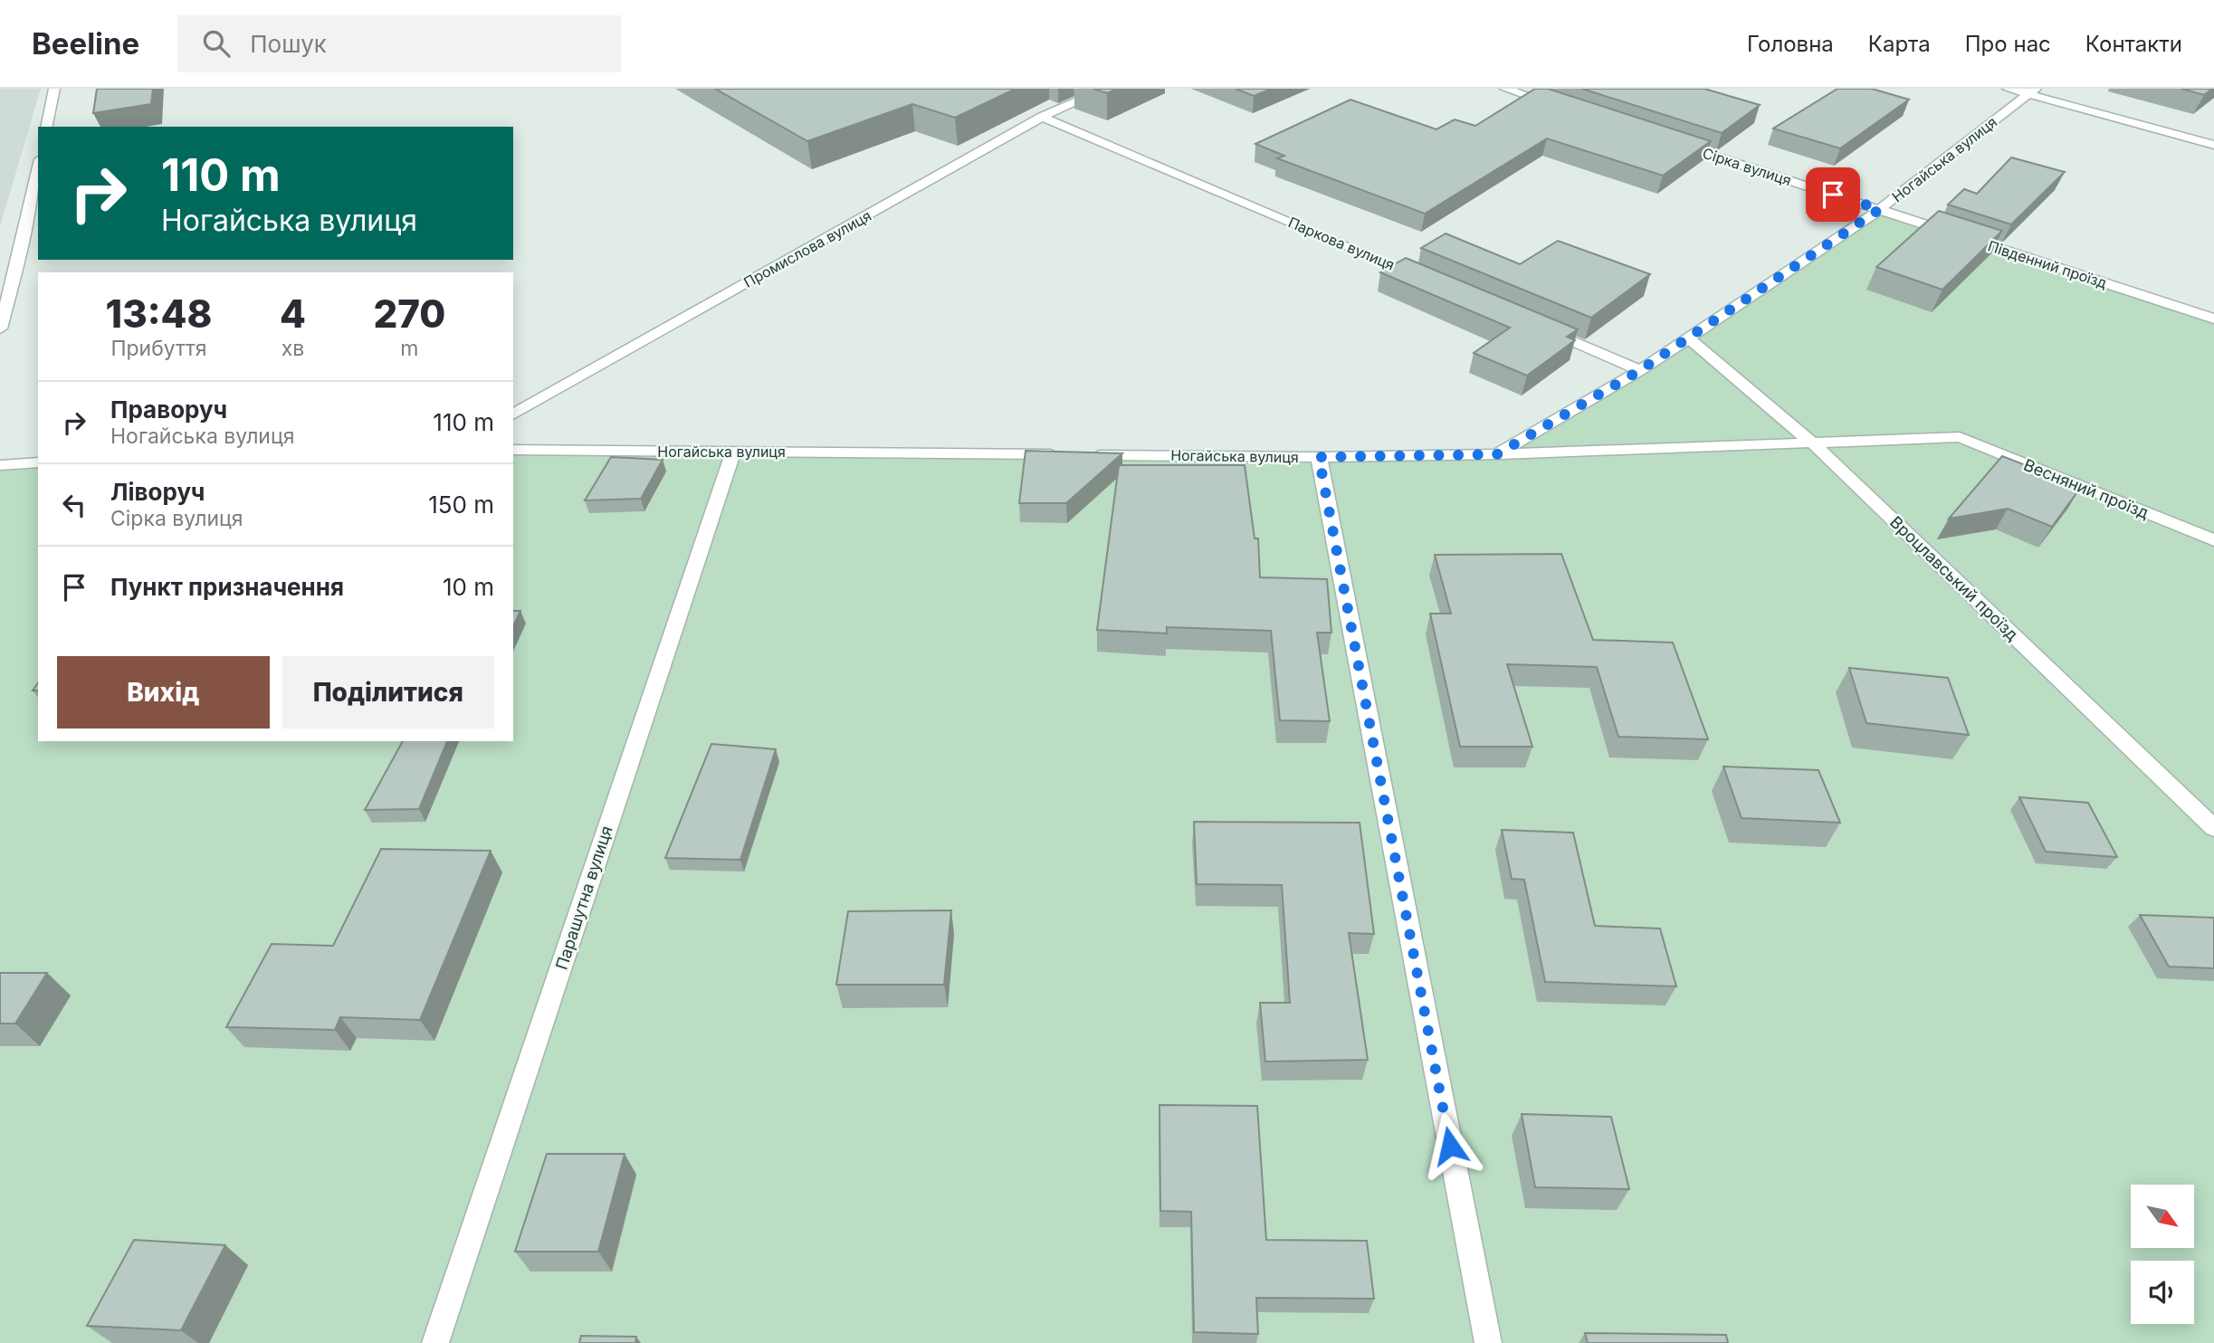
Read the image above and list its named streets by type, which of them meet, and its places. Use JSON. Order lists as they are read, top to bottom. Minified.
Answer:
{"streets":{"street":["Ногайська вулиця","Сірка вулиця","Паркова вулиця","Промислова вулиця","Південний проїзд","Весняний проїзд","Вроцлавський проїзд","Парашутна вулиця"]},"crossings":[["Ногайська вулиця","Сірка вулиця"],["Ногайська вулиця","Південний проїзд"],["Ногайська вулиця","Вроцлавський проїзд"],["Ногайська вулиця","Парашутна вулиця"],["Сірка вулиця","Південний проїзд"],["Паркова вулиця","Промислова вулиця"],["Весняний проїзд","Вроцлавський проїзд"]],"north":"bottom right","page":{"header":"Beeline","search":"Пошук","nav":["Головна","Карта","Про нас","Контакти"],"turn":["110 m","Ногайська вулиця"],"eta":["13:48","Прибуття","4","хв","270","m"],"list":[{"name":"Праворуч","note":"Ногайська вулиця","value":"110 m"},{"name":"Ліворуч","note":"Сірка вулиця","value":"150 m"},{"name":"Пункт призначення","value":"10 m"}],"buttons":["Вихід","Поділитися"]}}
